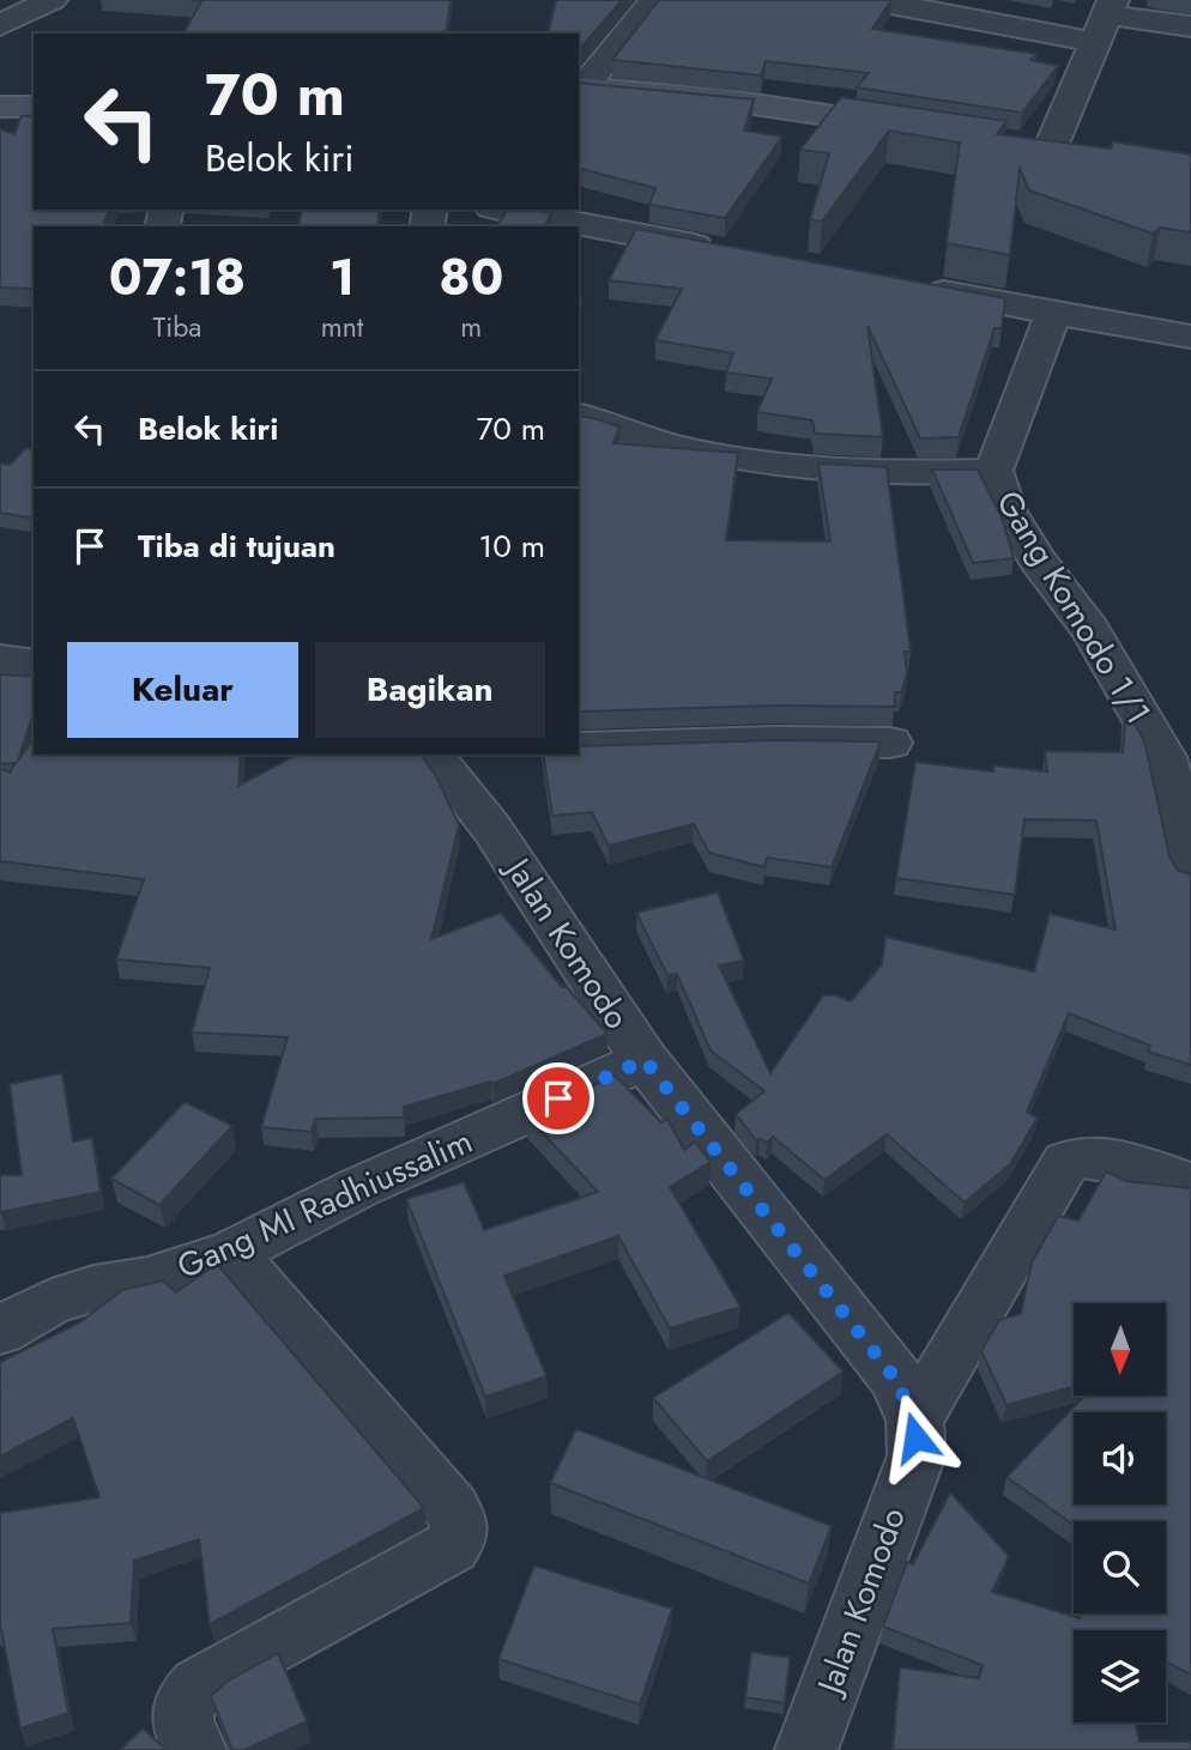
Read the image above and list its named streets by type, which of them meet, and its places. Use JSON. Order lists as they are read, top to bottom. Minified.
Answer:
{"streets":{"street":["Gang Komodo 1/1","Jalan Komodo","Gang MI Radhiussalim"]},"crossings":[["Jalan Komodo","Gang MI Radhiussalim"]],"north":"bottom","page":{"turn":["70 m","Belok kiri"],"eta":["07:18","Tiba","1","mnt","80","m"],"list":[{"name":"Belok kiri","value":"70 m"},{"name":"Tiba di tujuan","value":"10 m"}],"buttons":["Keluar","Bagikan"]}}
